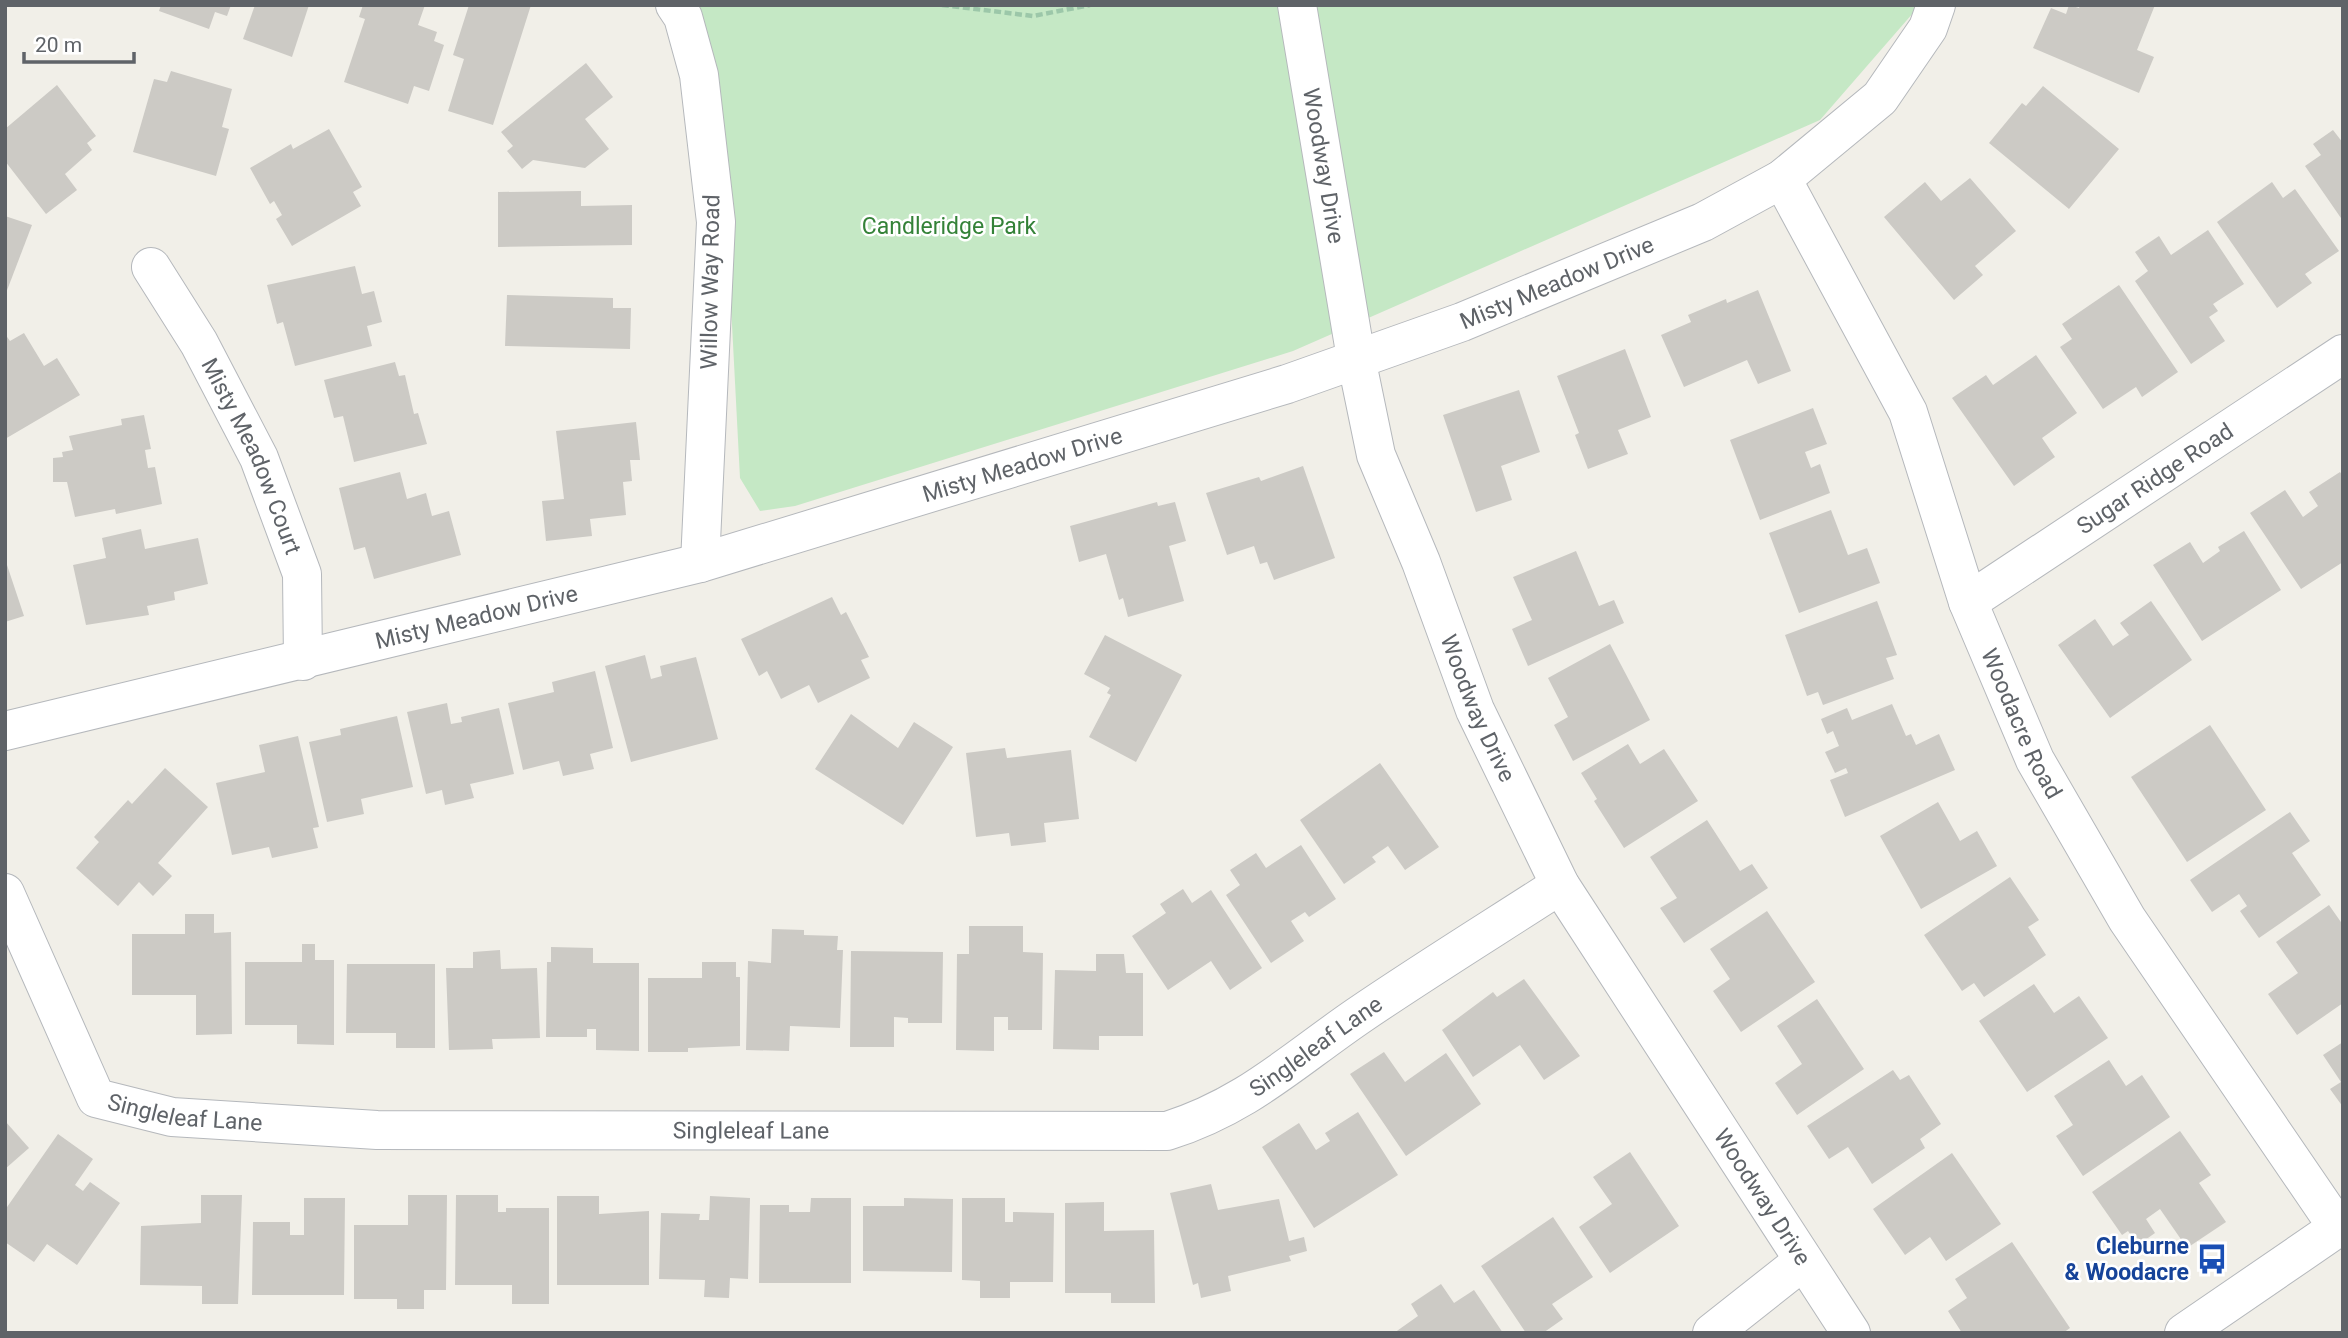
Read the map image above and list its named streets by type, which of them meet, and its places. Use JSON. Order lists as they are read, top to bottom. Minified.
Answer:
{"streets":{"street":["Woodway Drive","Willow Way Road","Misty Meadow Drive","Misty Meadow Court","Sugar Ridge Road","Woodacre Road","Singleleaf Lane"]},"crossings":[["Woodway Drive","Misty Meadow Drive"],["Woodway Drive","Singleleaf Lane"],["Willow Way Road","Misty Meadow Drive"],["Misty Meadow Drive","Misty Meadow Court"],["Misty Meadow Drive","Woodacre Road"],["Sugar Ridge Road","Woodacre Road"]],"parks":["Candleridge Park"],"places":{"bus stop":["Cleburne & Woodacre"]},"scale_bar":"20 m"}
